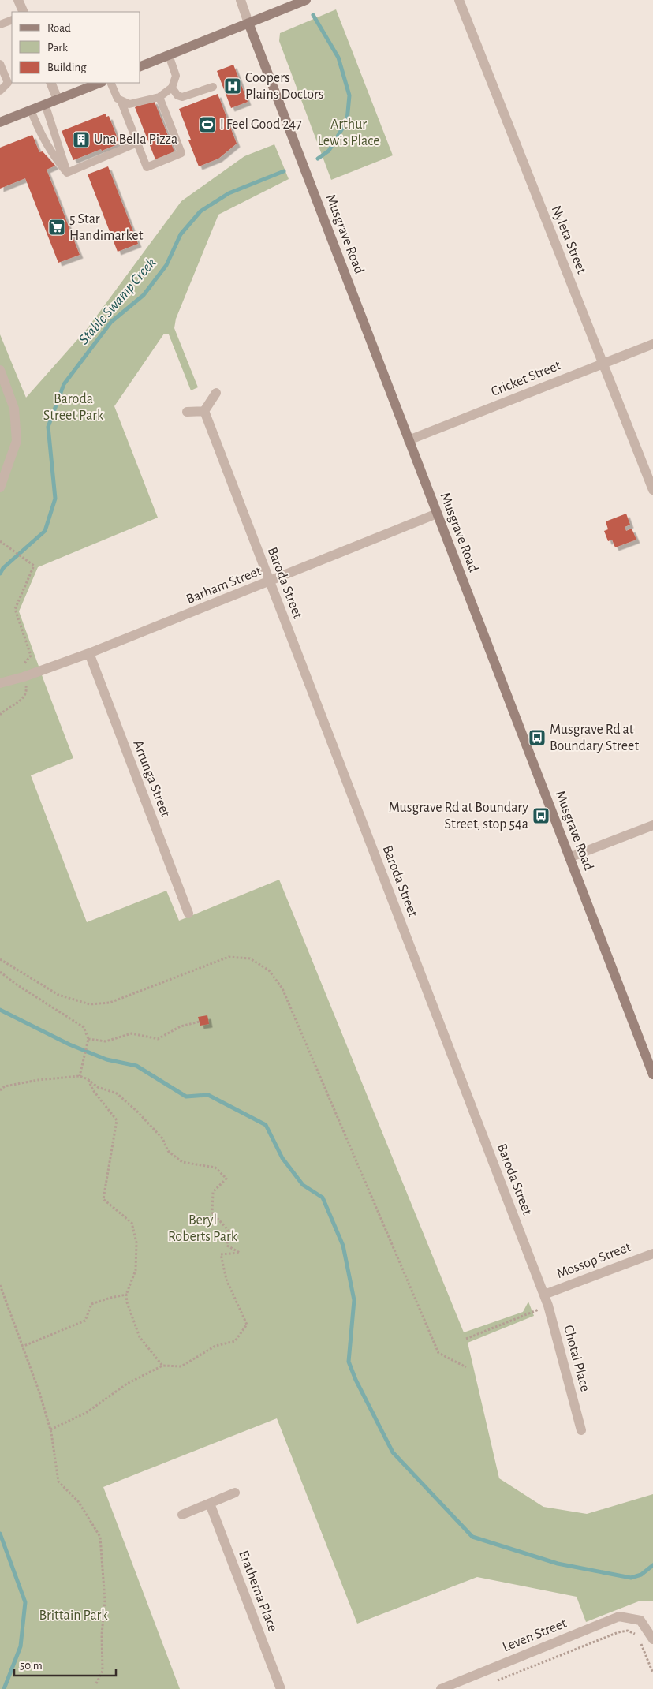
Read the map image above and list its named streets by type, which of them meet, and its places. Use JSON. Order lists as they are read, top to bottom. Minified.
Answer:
{"streets":{"street":["Musgrave Road","Nyleta Street","Cricket Street","Baroda Street","Barham Street","Arrunga Street","Mossop Street","Chotai Place","Erathema Place","Leven Street"]},"crossings":[["Musgrave Road","Cricket Street"],["Musgrave Road","Barham Street"],["Nyleta Street","Cricket Street"],["Baroda Street","Barham Street"],["Baroda Street","Mossop Street"],["Baroda Street","Chotai Place"],["Barham Street","Arrunga Street"],["Mossop Street","Chotai Place"]],"water":["Stable Swamp Creek"],"parks":["Arthur Lewis Place","Baroda Street Park","Beryl Roberts Park","Brittain Park"],"places":{"hospital":["Coopers Plains Doctors"],"sports":["I Feel Good 247"],"building":["Una Bella Pizza"],"supermarket":["5 Star Handimarket"],"bus stop":["Musgrave Rd at Boundary Street","Musgrave Rd at Boundary Street, stop 54a"]},"legend":["Road","Park","Building"],"scale_bar":"50 m"}
